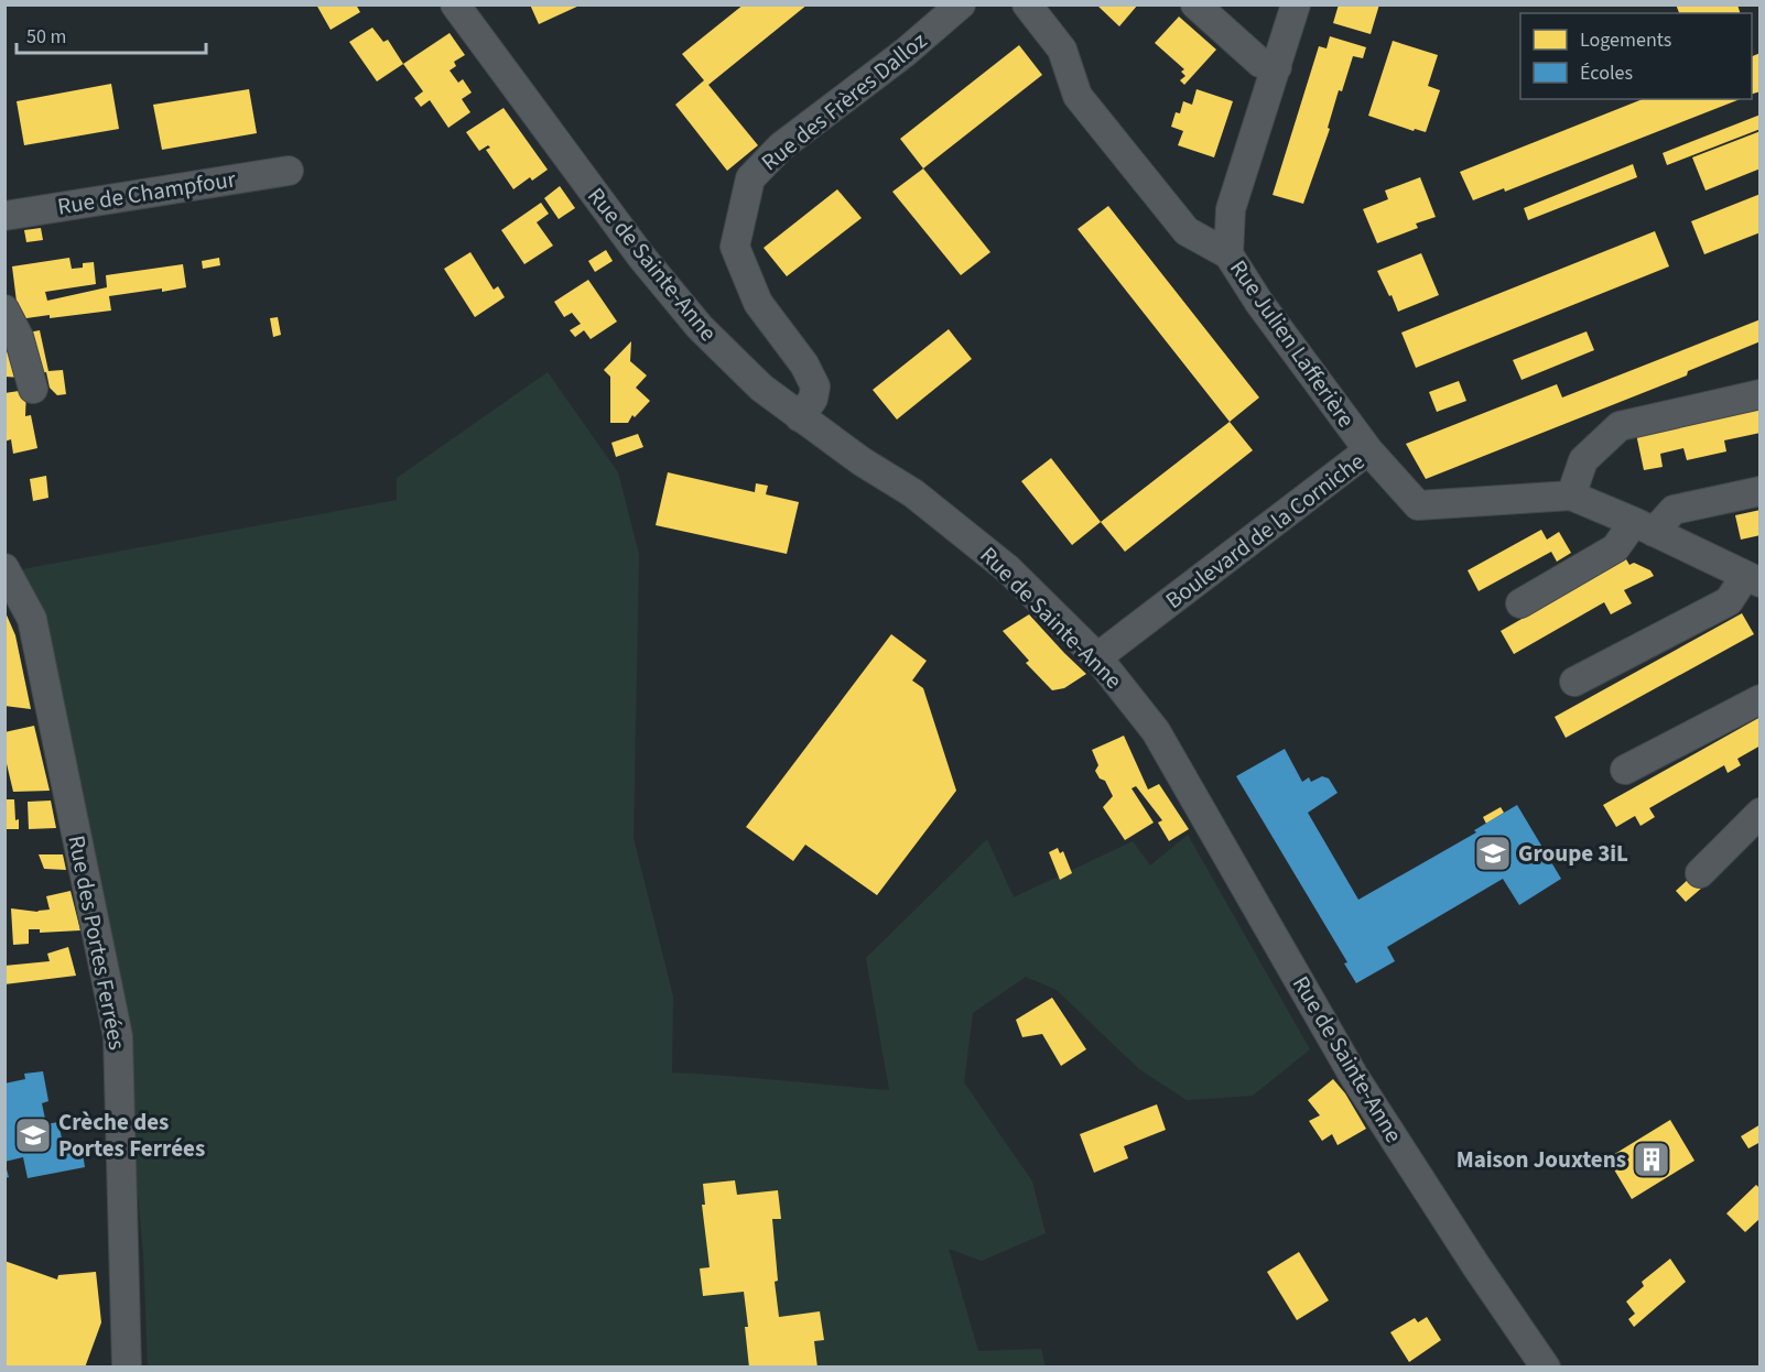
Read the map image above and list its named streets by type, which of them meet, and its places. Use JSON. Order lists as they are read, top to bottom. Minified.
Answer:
{"streets":{"street":["Rue des Frères Dalloz","Rue de Champfour","Rue de Sainte-Anne","Rue Julien Lafferière","Boulevard de la Corniche","Rue des Portes Ferrées"]},"crossings":[["Rue des Frères Dalloz","Rue de Sainte-Anne"],["Rue de Sainte-Anne","Boulevard de la Corniche"],["Rue Julien Lafferière","Boulevard de la Corniche"]],"places":{"school or university":["Groupe 3iL","Crèche des Portes Ferrées"],"building":["Maison Jouxtens"]},"legend":["Logements","Écoles"],"scale_bar":"50 m"}
